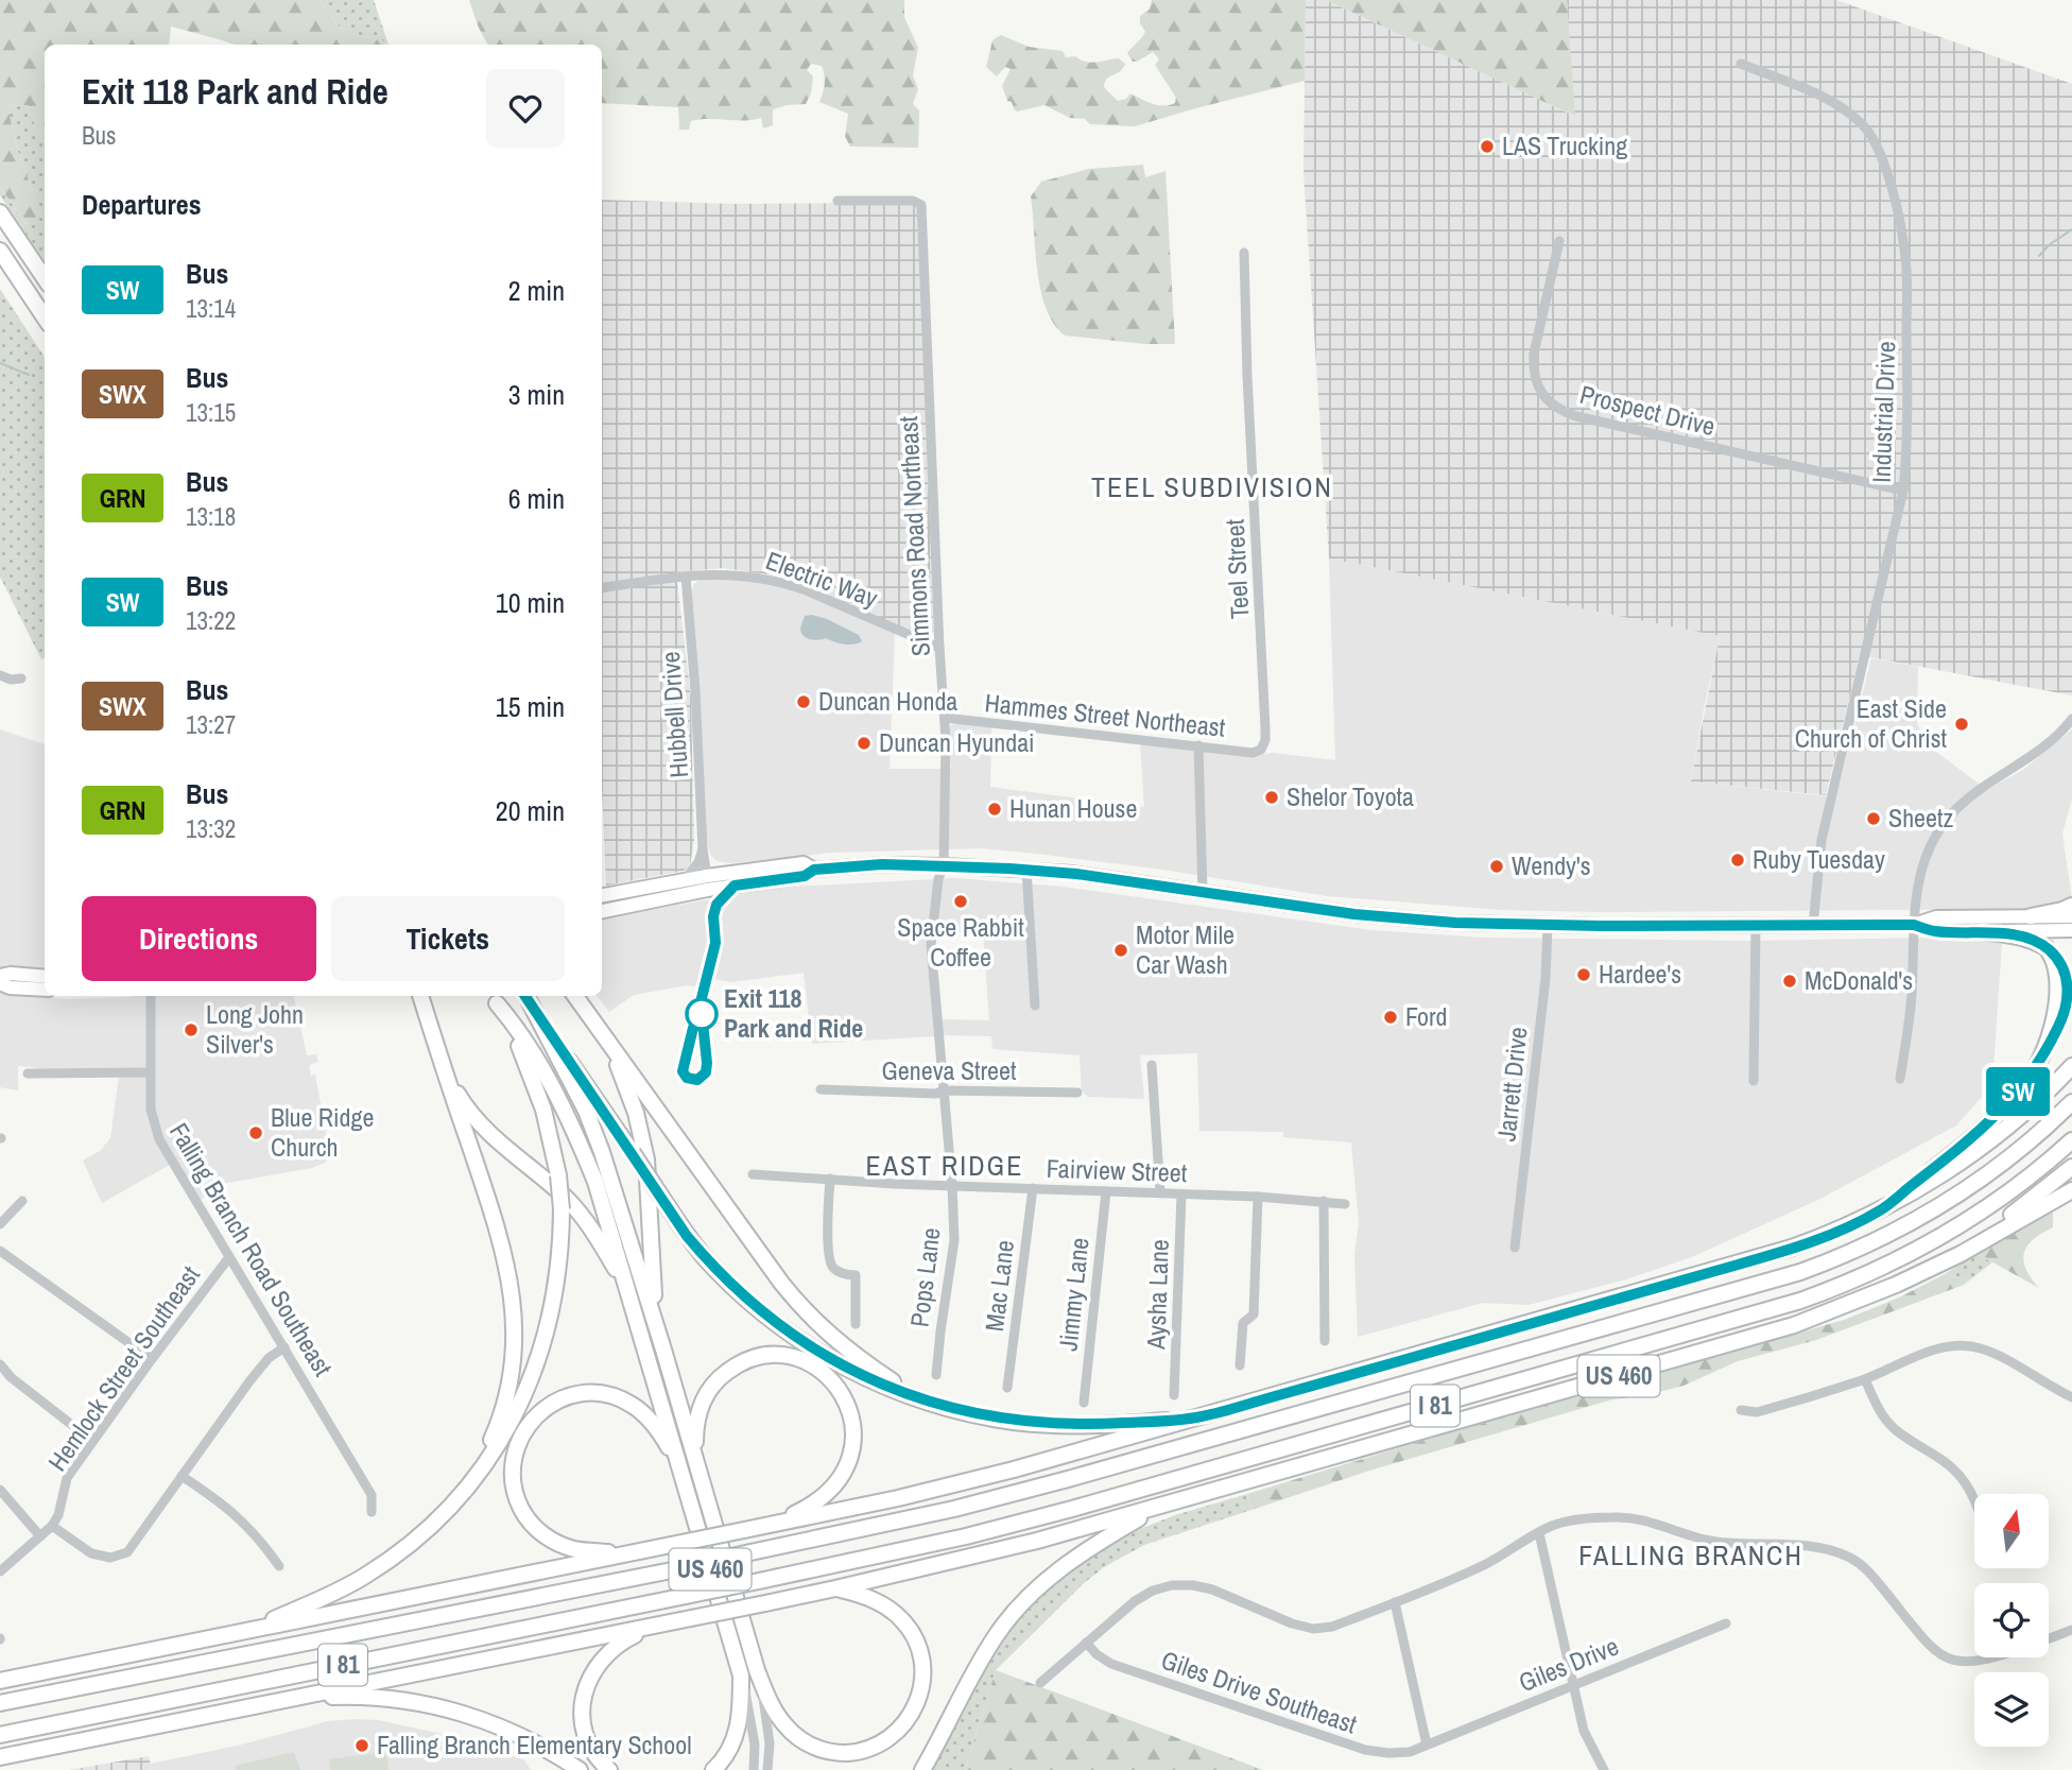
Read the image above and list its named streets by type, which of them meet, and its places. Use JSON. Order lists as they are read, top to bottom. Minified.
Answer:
{"streets":{"highway":["US 460","I 81"],"street":["Prospect Drive","Industrial Drive","Simmons Road Northeast","Teel Street","Electric Way","Hubbell Drive","Hammes Street Northeast","Geneva Street","Jarrett Drive","Fairview Street","Falling Branch Road Southeast","Pops Lane","Mac Lane","Jimmy Lane","Aysha Lane","Hemlock Street Southeast","Giles Drive","Giles Drive Southeast"]},"crossings":[["Prospect Drive","Industrial Drive"],["Simmons Road Northeast","Electric Way"],["Simmons Road Northeast","Hammes Street Northeast"],["Simmons Road Northeast","Geneva Street"],["Simmons Road Northeast","Pops Lane"],["Teel Street","Hammes Street Northeast"],["Electric Way","Hubbell Drive"],["Geneva Street","Pops Lane"],["Fairview Street","Pops Lane"],["Fairview Street","Mac Lane"],["Fairview Street","Jimmy Lane"],["Fairview Street","Aysha Lane"],["Falling Branch Road Southeast","Hemlock Street Southeast"],["Giles Drive","Giles Drive Southeast"]],"districts":["TEEL SUBDIVISION","EAST RIDGE","FALLING BRANCH"],"places":["LAS Trucking","Duncan Honda","East Side Church of Christ","Duncan Hyundai","Shelor Toyota","Hunan House","Sheetz","Ruby Tuesday","Wendy's","Space Rabbit Coffee","Motor Mile Car Wash","Hardee's","McDonald's","Exit 118 Park and Ride","Ford","Long John Silver's","Blue Ridge Church","Falling Branch Elementary School"],"lines":["bus line SW"],"north":"top","page":{"on_map":"SW","heading":[["Exit 118 Park and Ride","Bus"],"Departures"],"list":[{"mark":"SW","name":"Bus","note":"13:14","value":"2 min"},{"mark":"SWX","name":"Bus","note":"13:15","value":"3 min"},{"mark":"GRN","name":"Bus","note":"13:18","value":"6 min"},{"mark":"SW","name":"Bus","note":"13:22","value":"10 min"},{"mark":"SWX","name":"Bus","note":"13:27","value":"15 min"},{"mark":"GRN","name":"Bus","note":"13:32","value":"20 min"}],"buttons":["Directions","Tickets"]}}
